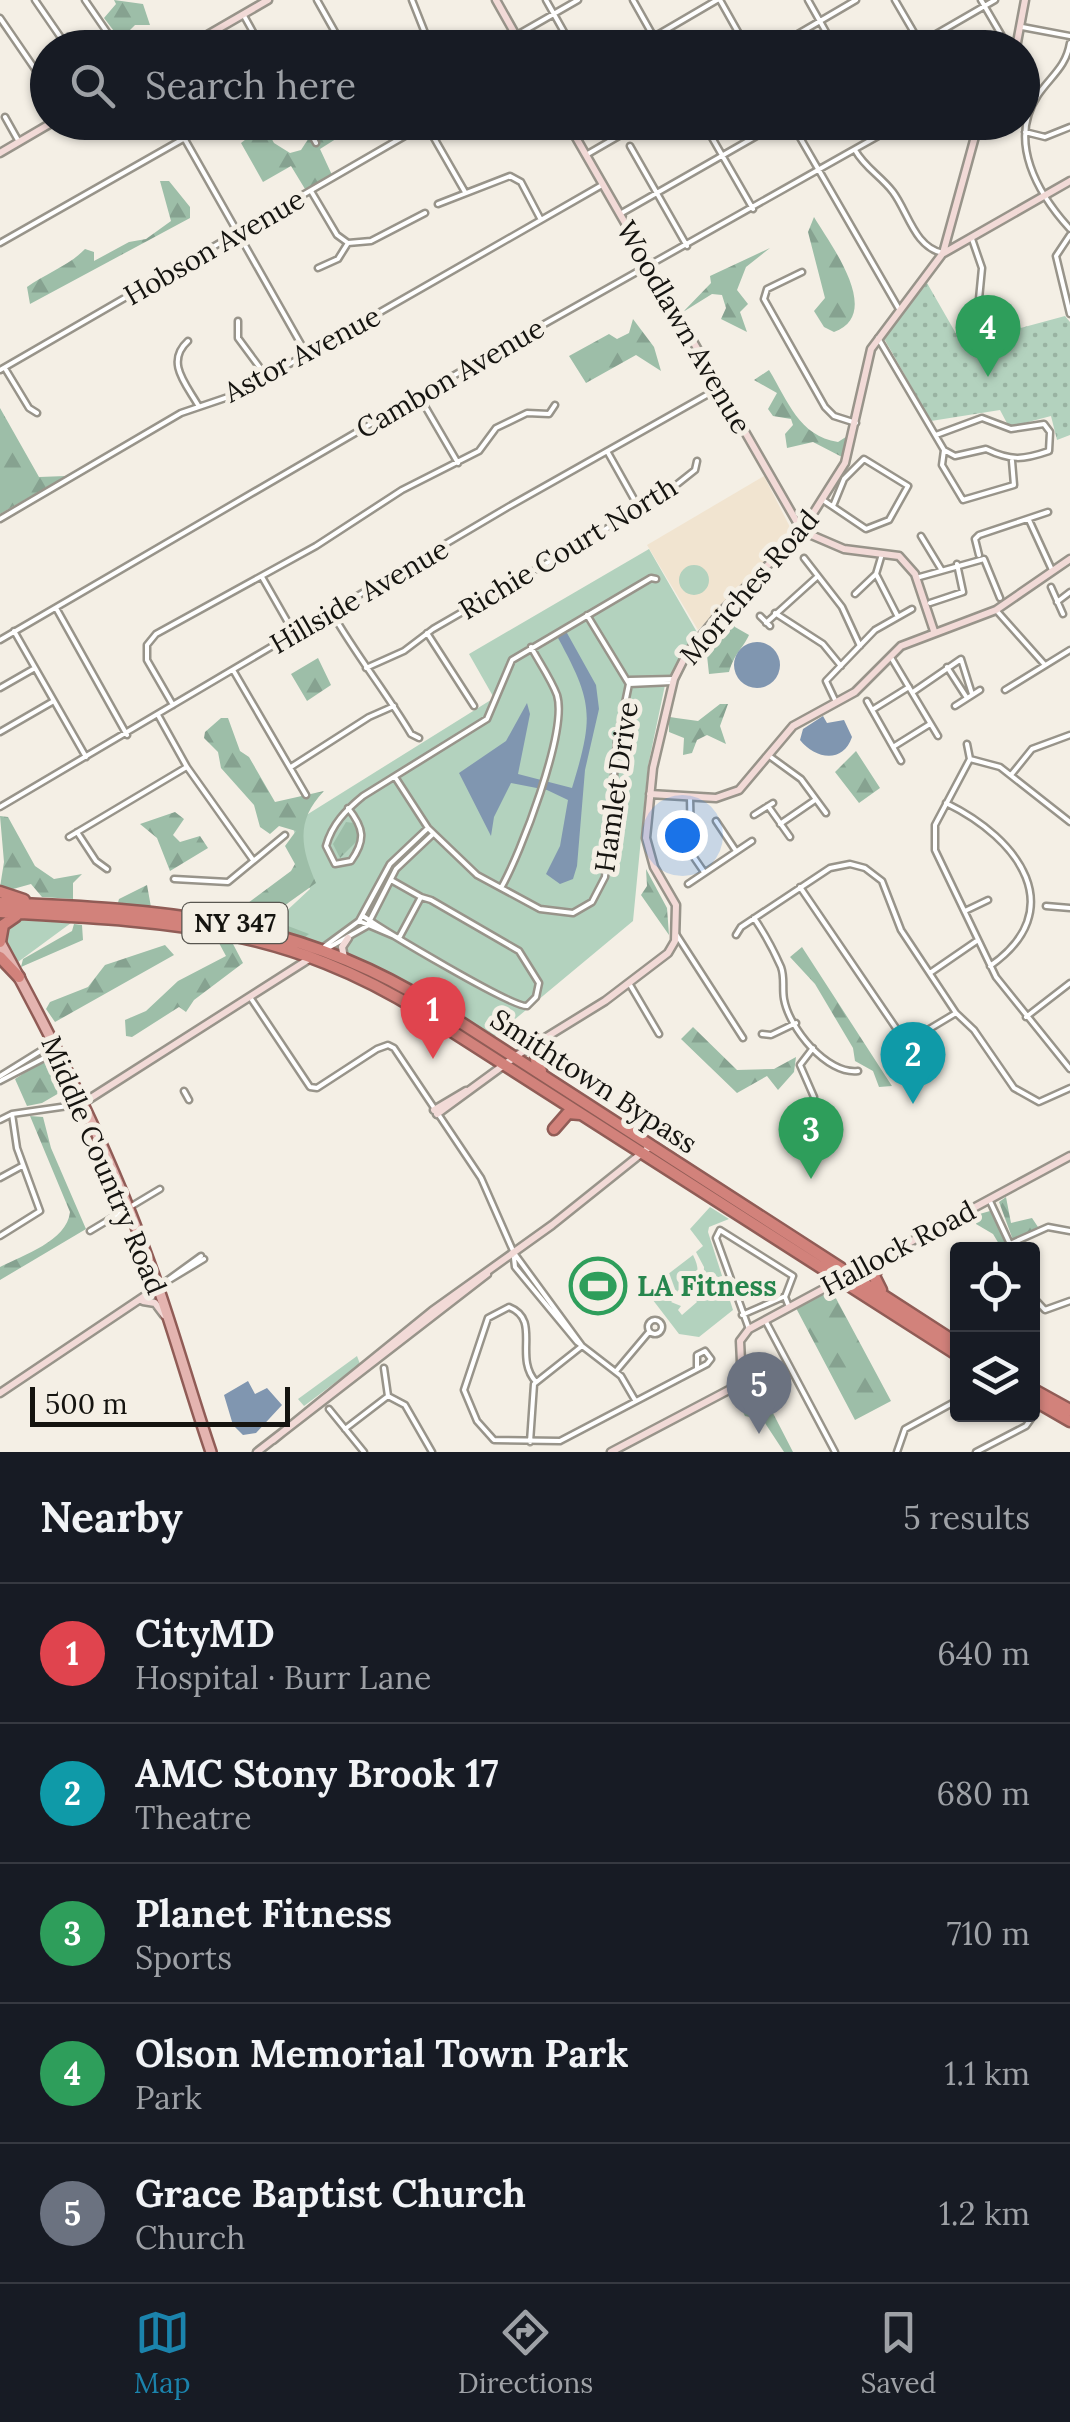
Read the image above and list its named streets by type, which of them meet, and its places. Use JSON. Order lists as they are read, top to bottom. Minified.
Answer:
{"streets":{"highway":["NY 347","Smithtown Bypass"],"main road":["Woodlawn Avenue","Moriches Road","Middle Country Road","Hallock Road"],"street":["Hobson Avenue","Astor Avenue","Cambon Avenue","Richie Court North","Hillside Avenue","Hamlet Drive"]},"crossings":[["Woodlawn Avenue","Astor Avenue"],["Woodlawn Avenue","Cambon Avenue"],["Woodlawn Avenue","Moriches Road"],["Woodlawn Avenue","Hillside Avenue"],["Smithtown Bypass","Hallock Road"]],"places":{"sports":["LA Fitness"]},"scale_bar":"500 m","page":{"search":"Search here","pins":["4","1","2","3","5"],"scale":"500 m","heading":["Nearby","5 results"],"list":[{"mark":"1","name":"CityMD","note":"Hospital · Burr Lane","value":"640 m"},{"mark":"2","name":"AMC Stony Brook 17","note":"Theatre","value":"680 m"},{"mark":"3","name":"Planet Fitness","note":"Sports","value":"710 m"},{"mark":"4","name":"Olson Memorial Town Park","note":"Park","value":"1.1 km"},{"mark":"5","name":"Grace Baptist Church","note":"Church","value":"1.2 km"}],"nav":["Map","Directions","Saved"]}}
